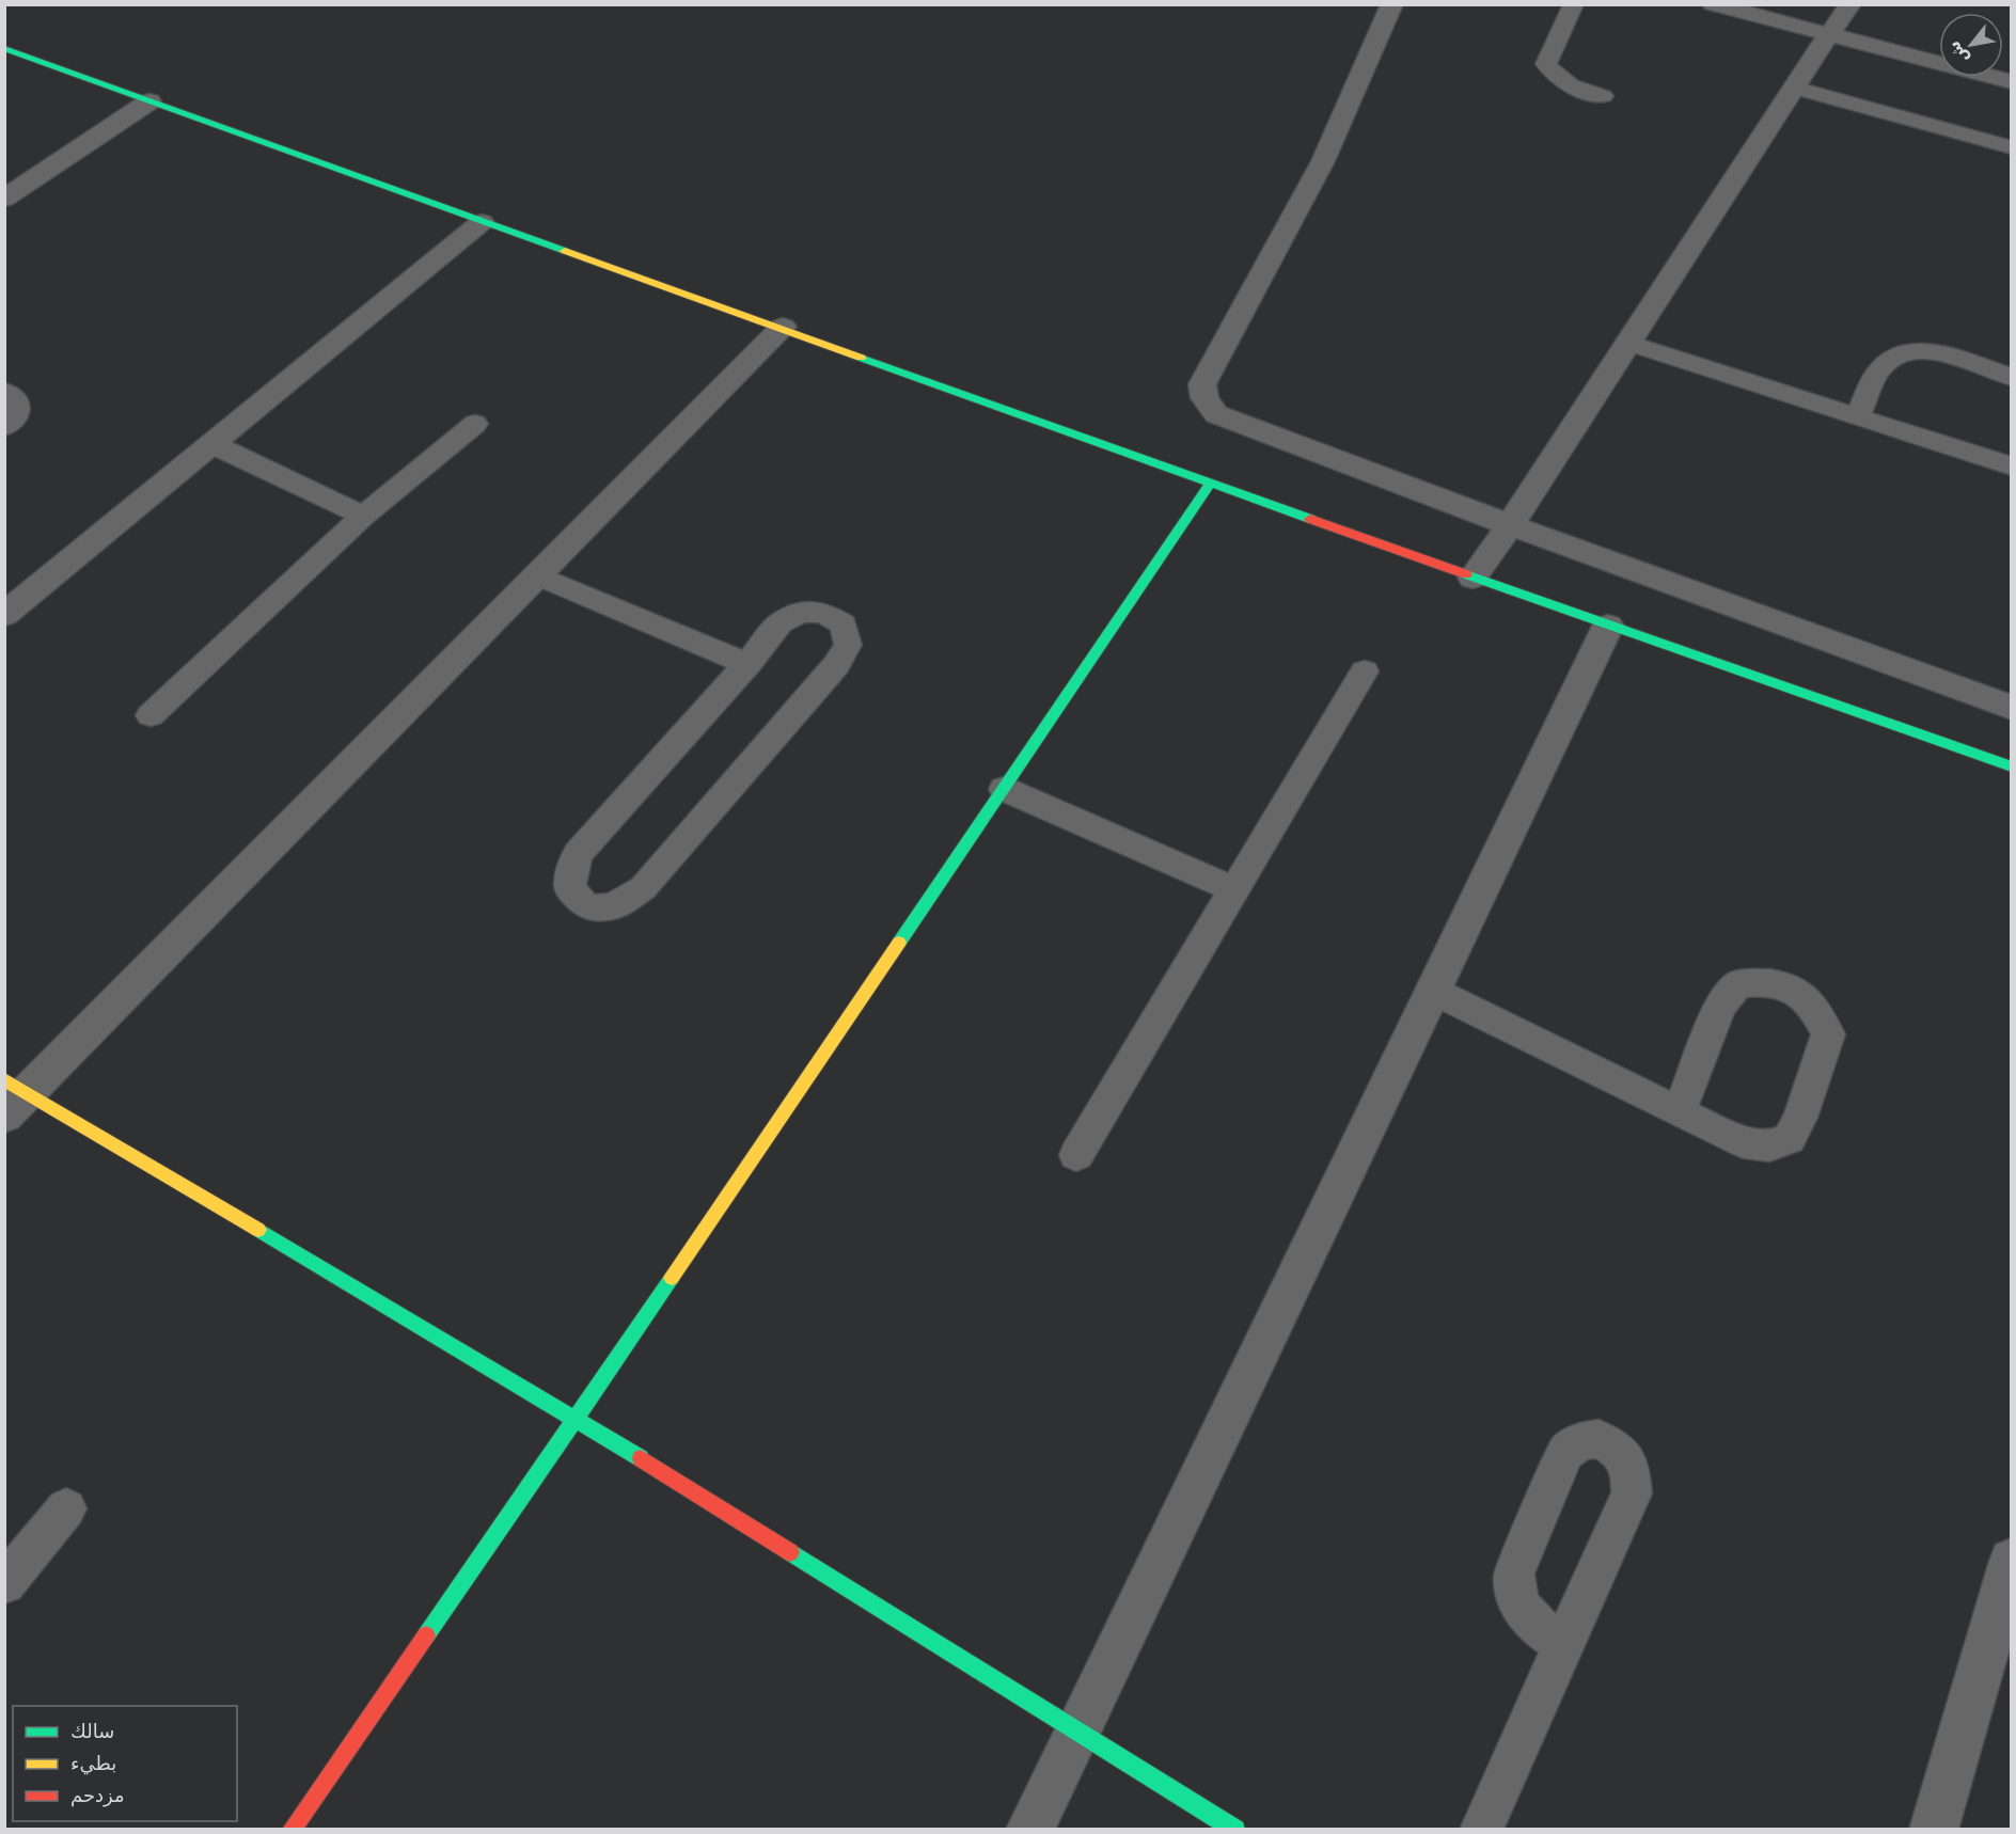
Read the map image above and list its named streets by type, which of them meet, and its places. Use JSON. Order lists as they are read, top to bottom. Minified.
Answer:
{"legend":["سالك","بطيء","مزدحم"],"north":"bottom left"}
